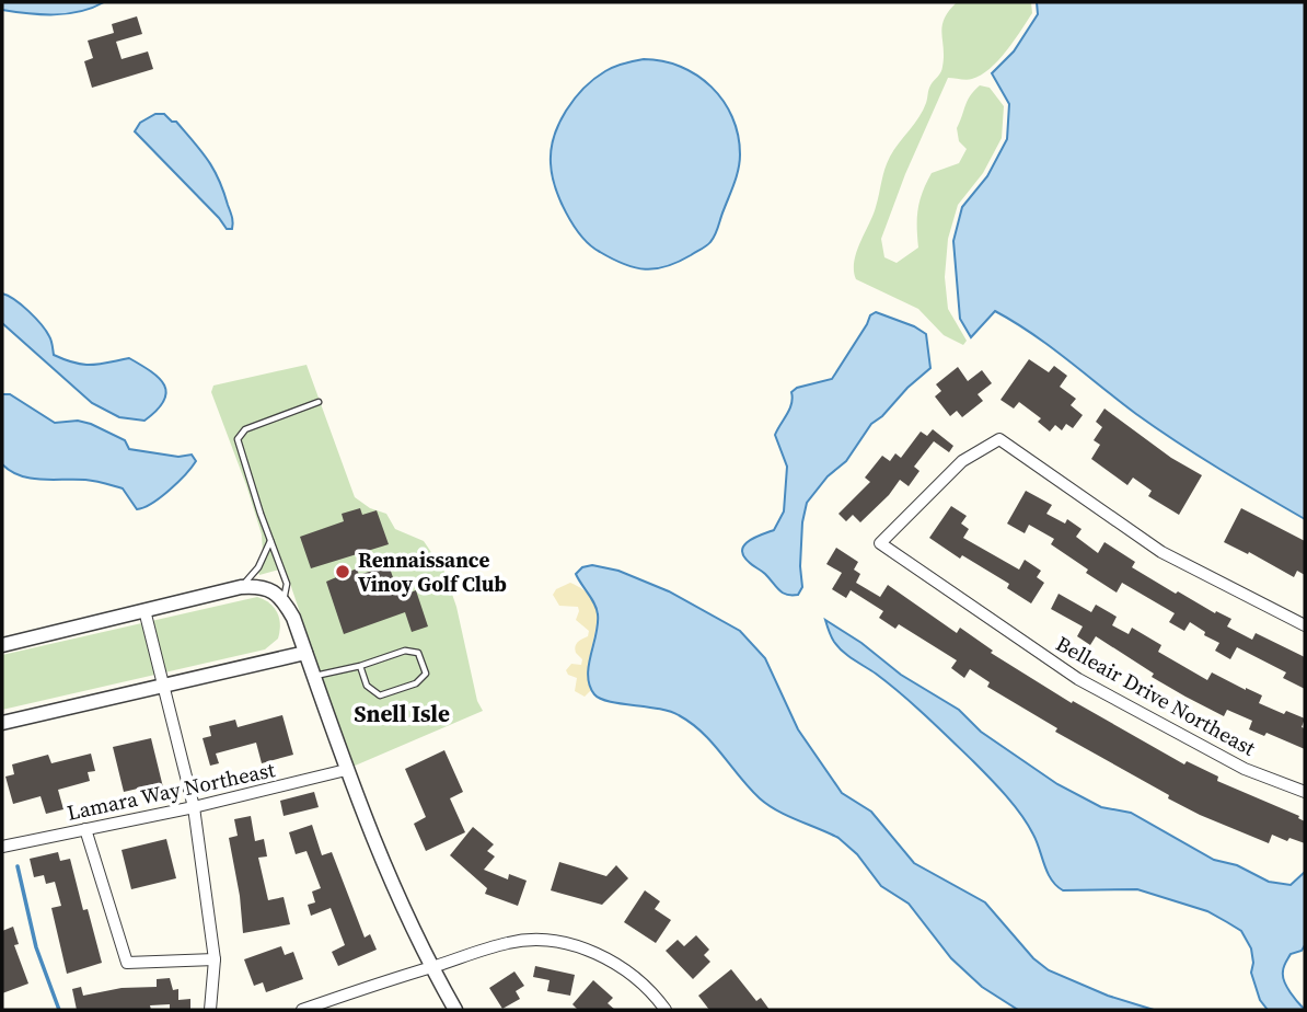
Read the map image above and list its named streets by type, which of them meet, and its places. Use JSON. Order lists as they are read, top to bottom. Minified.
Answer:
{"streets":{"street":["Belleair Drive Northeast","Lamara Way Northeast"]},"districts":["Snell Isle"],"places":["Rennaissance Vinoy Golf Club"]}
